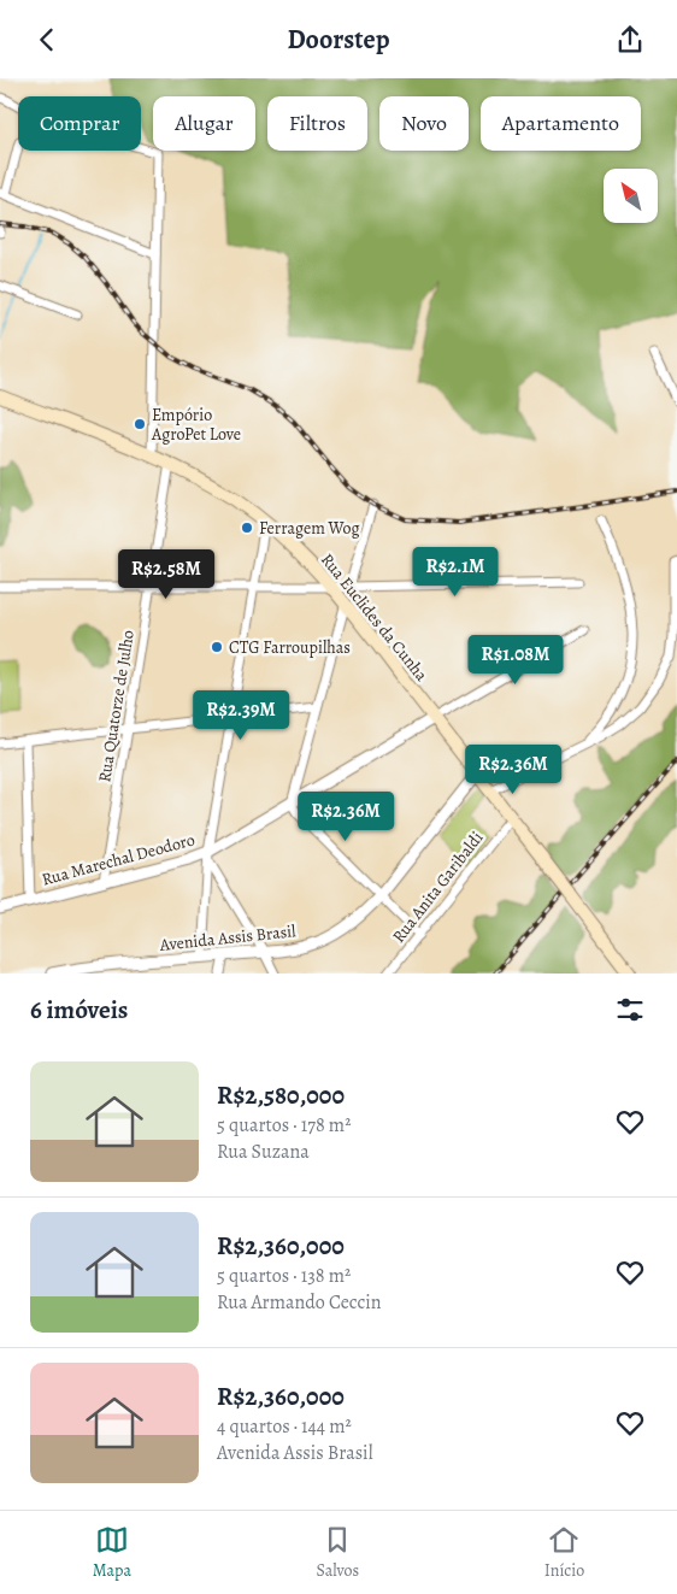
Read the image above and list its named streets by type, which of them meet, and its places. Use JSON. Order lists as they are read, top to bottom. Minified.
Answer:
{"streets":{"main road":["Rua Euclides da Cunha"],"street":["Rua Quatorze de Julho","Rua Marechal Deodoro","Rua Anita Garibaldi","Avenida Assis Brasil"]},"crossings":[["Rua Euclides da Cunha","Rua Quatorze de Julho"],["Rua Euclides da Cunha","Rua Marechal Deodoro"],["Rua Euclides da Cunha","Rua Anita Garibaldi"],["Rua Euclides da Cunha","Avenida Assis Brasil"],["Rua Quatorze de Julho","Rua Marechal Deodoro"]],"places":["Empório AgroPet Love","Ferragem Wog","CTG Farroupilhas"],"north":"top left","page":{"header":"Doorstep","chip":["Comprar","Alugar","Filtros","Novo","Apartamento"],"price":["R$2.1M","R$2.58M","R$1.08M","R$2.39M","R$2.36M","R$2.36M"],"heading":"6 imóveis","list":[{"name":"R$2,580,000","note":"5 quartos · 178 m² · Rua Suzana"},{"name":"R$2,360,000","note":"5 quartos · 138 m² · Rua Armando Ceccin"},{"name":"R$2,360,000","note":"4 quartos · 144 m² · Avenida Assis Brasil"}],"tabs":["Mapa","Salvos","Início"]}}
